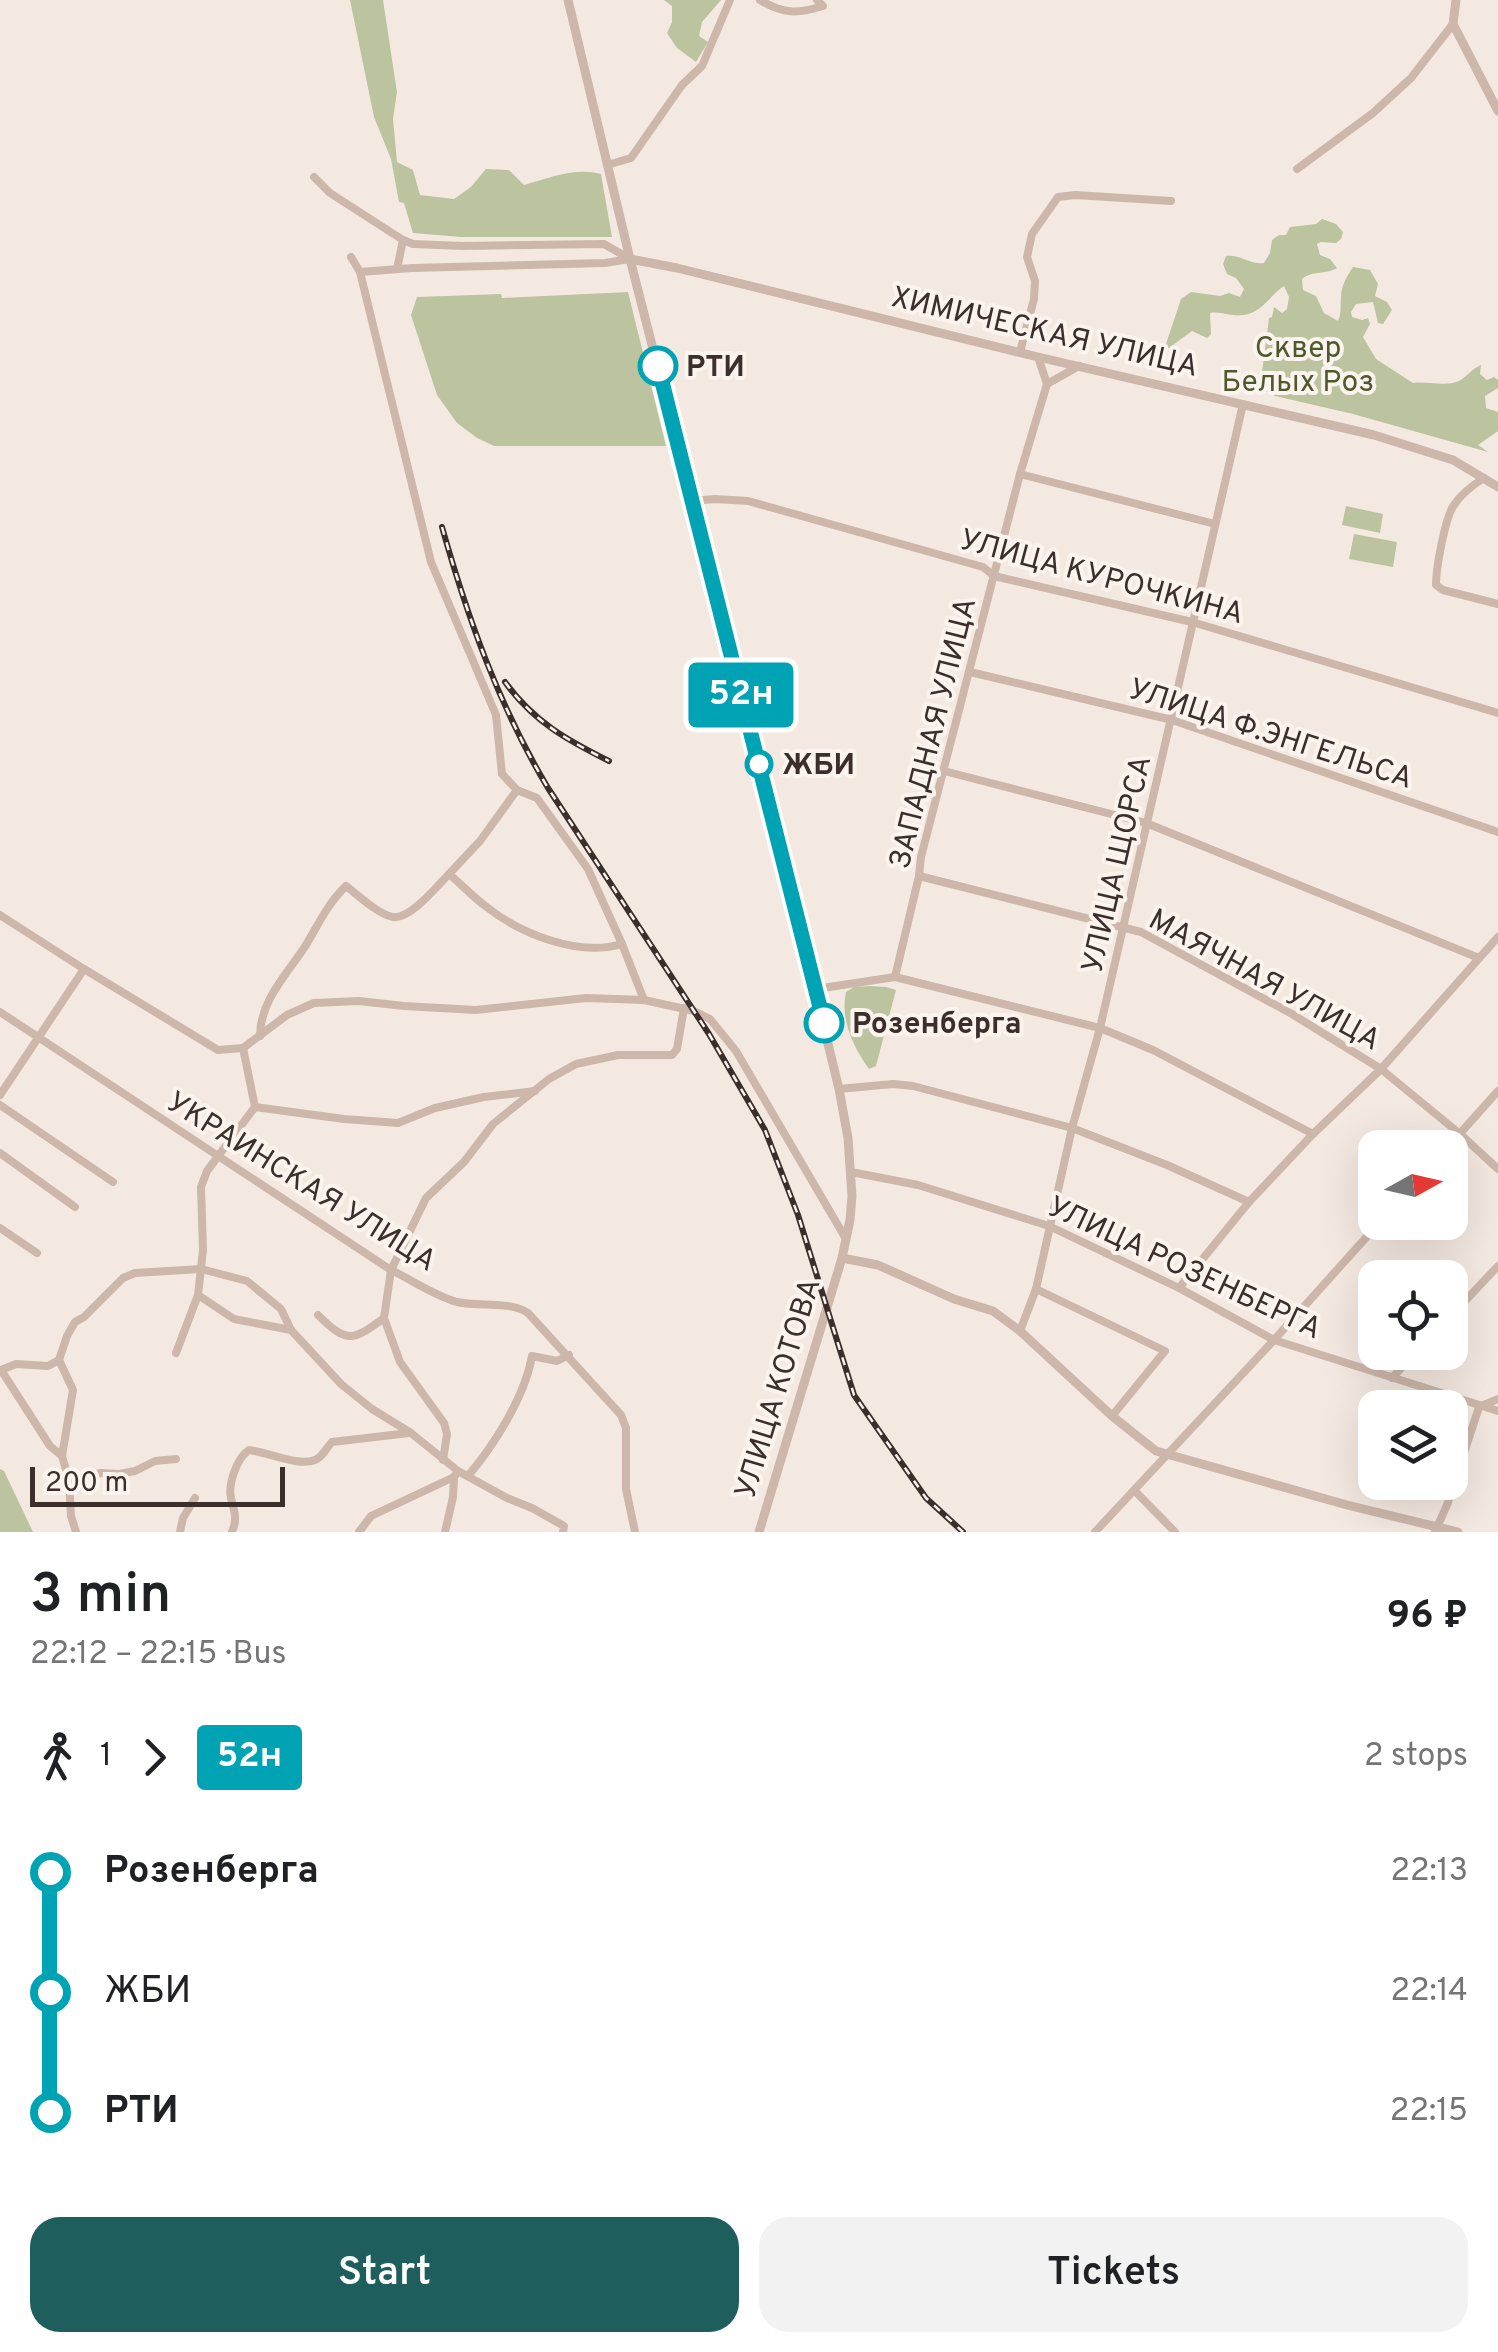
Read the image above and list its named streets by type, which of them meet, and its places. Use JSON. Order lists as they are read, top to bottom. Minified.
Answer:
{"streets":{"street":["ХИМИЧЕСКАЯ УЛИЦА","УЛИЦА КУРОЧКИНА","ЗАПАДНАЯ УЛИЦА","УЛИЦА Ф.ЭНГЕЛЬСА","УЛИЦА ЩОРСА","МАЯЧНАЯ УЛИЦА","УКРАИНСКАЯ УЛИЦА","УЛИЦА РОЗЕНБЕРГА","УЛИЦА КОТОВА"]},"crossings":[["ХИМИЧЕСКАЯ УЛИЦА","УЛИЦА ЩОРСА"],["ХИМИЧЕСКАЯ УЛИЦА","УЛИЦА КОТОВА"],["УЛИЦА КУРОЧКИНА","ЗАПАДНАЯ УЛИЦА"],["УЛИЦА КУРОЧКИНА","УЛИЦА ЩОРСА"],["УЛИЦА КУРОЧКИНА","УЛИЦА КОТОВА"],["ЗАПАДНАЯ УЛИЦА","УЛИЦА Ф.ЭНГЕЛЬСА"],["ЗАПАДНАЯ УЛИЦА","МАЯЧНАЯ УЛИЦА"],["УЛИЦА Ф.ЭНГЕЛЬСА","УЛИЦА ЩОРСА"],["УЛИЦА ЩОРСА","МАЯЧНАЯ УЛИЦА"],["УЛИЦА ЩОРСА","УЛИЦА РОЗЕНБЕРГА"],["УЛИЦА РОЗЕНБЕРГА","УЛИЦА КОТОВА"]],"parks":["Сквер Белых Роз"],"places":["РТИ","ЖБИ","Розенберга"],"lines":["bus line 52н"],"scale_bar":"200 m","north":"right","page":{"on_map":"52н","scale":"200 m","heading":["3 min","22:12 – 22:15 · Bus","96 ₽"],"legs":["1","52н","2 stops"],"list":[{"name":"Розенберга","value":"22:13"},{"name":"ЖБИ","value":"22:14"},{"name":"РТИ","value":"22:15"}],"buttons":["Start","Tickets"]}}
